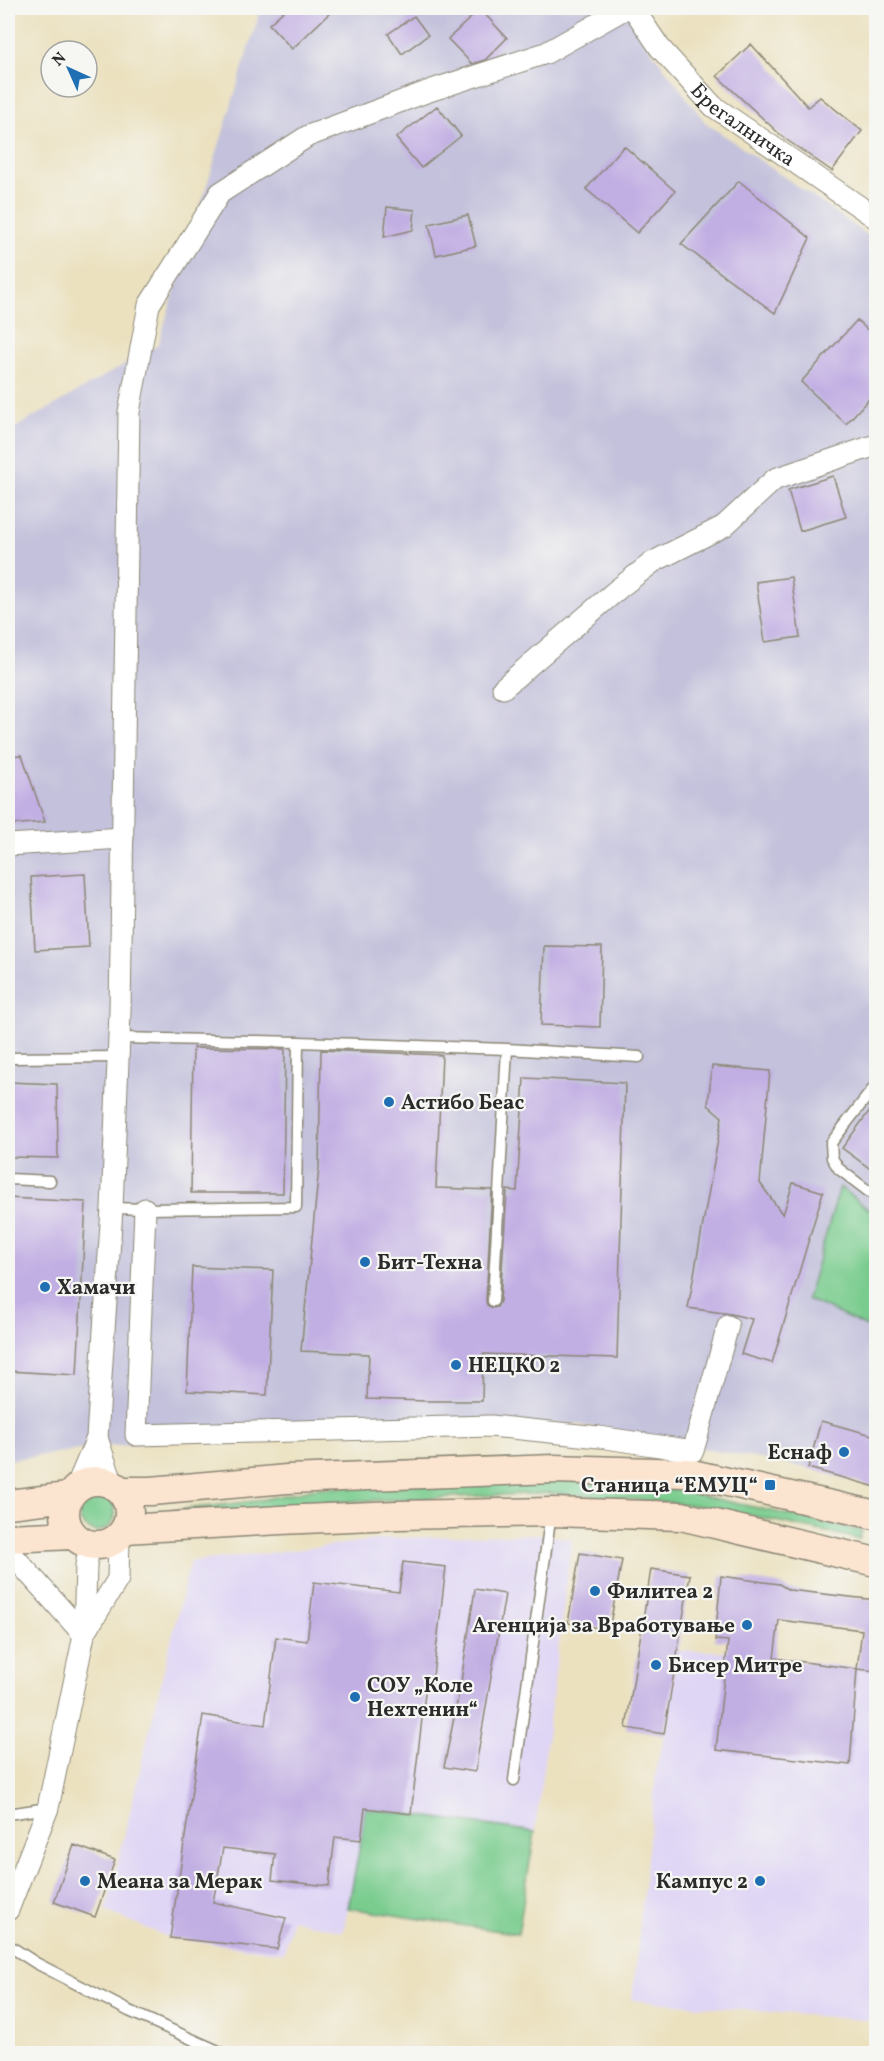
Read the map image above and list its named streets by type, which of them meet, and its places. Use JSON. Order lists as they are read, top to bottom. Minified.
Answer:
{"streets":{"street":["Брегалничка"]},"places":{"other":["Астибо Беас","Бит-Техна","Хамачи","НЕЦКО 2","Еснаф","Филитеа 2","Агенција за Вработување","Бисер Митре","СОУ „Коле Нехтенин“","Меана за Мерак","Кампус 2"],"transit":["Станица “ЕМУЦ“"]},"north":"top left"}
